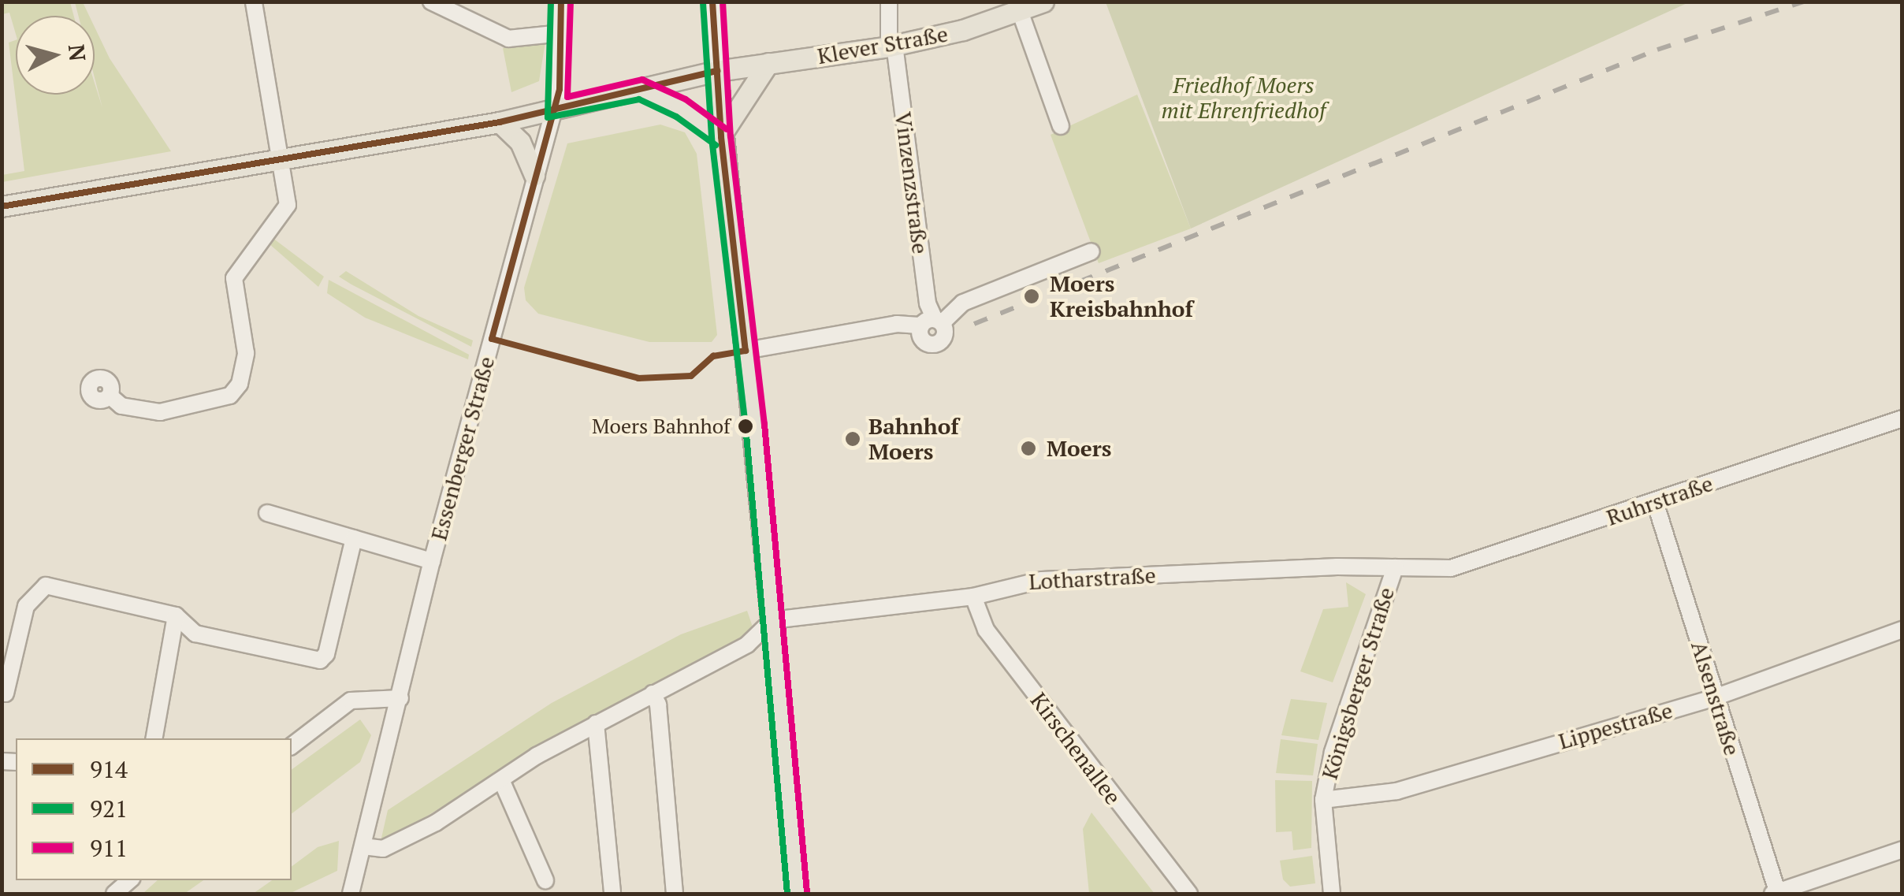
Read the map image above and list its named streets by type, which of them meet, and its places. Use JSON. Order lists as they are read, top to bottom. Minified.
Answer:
{"streets":{"main road":["Klever Straße"],"street":["Vinzenzstraße","Essenberger Straße","Ruhrstraße","Lotharstraße","Königsberger Straße","Alsenstraße","Lippestraße","Kirschenallee"]},"crossings":[["Klever Straße","Vinzenzstraße"],["Klever Straße","Essenberger Straße"],["Ruhrstraße","Lotharstraße"],["Ruhrstraße","Alsenstraße"],["Lotharstraße","Königsberger Straße"],["Lotharstraße","Kirschenallee"],["Königsberger Straße","Lippestraße"],["Alsenstraße","Lippestraße"]],"parks":["Friedhof Moers mit Ehrenfriedhof"],"places":["Moers Kreisbahnhof","Moers Bahnhof","Bahnhof Moers","Moers"],"lines":["transit line 914","transit line 921","transit line 911"],"legend":["914","921","911"],"north":"right"}
